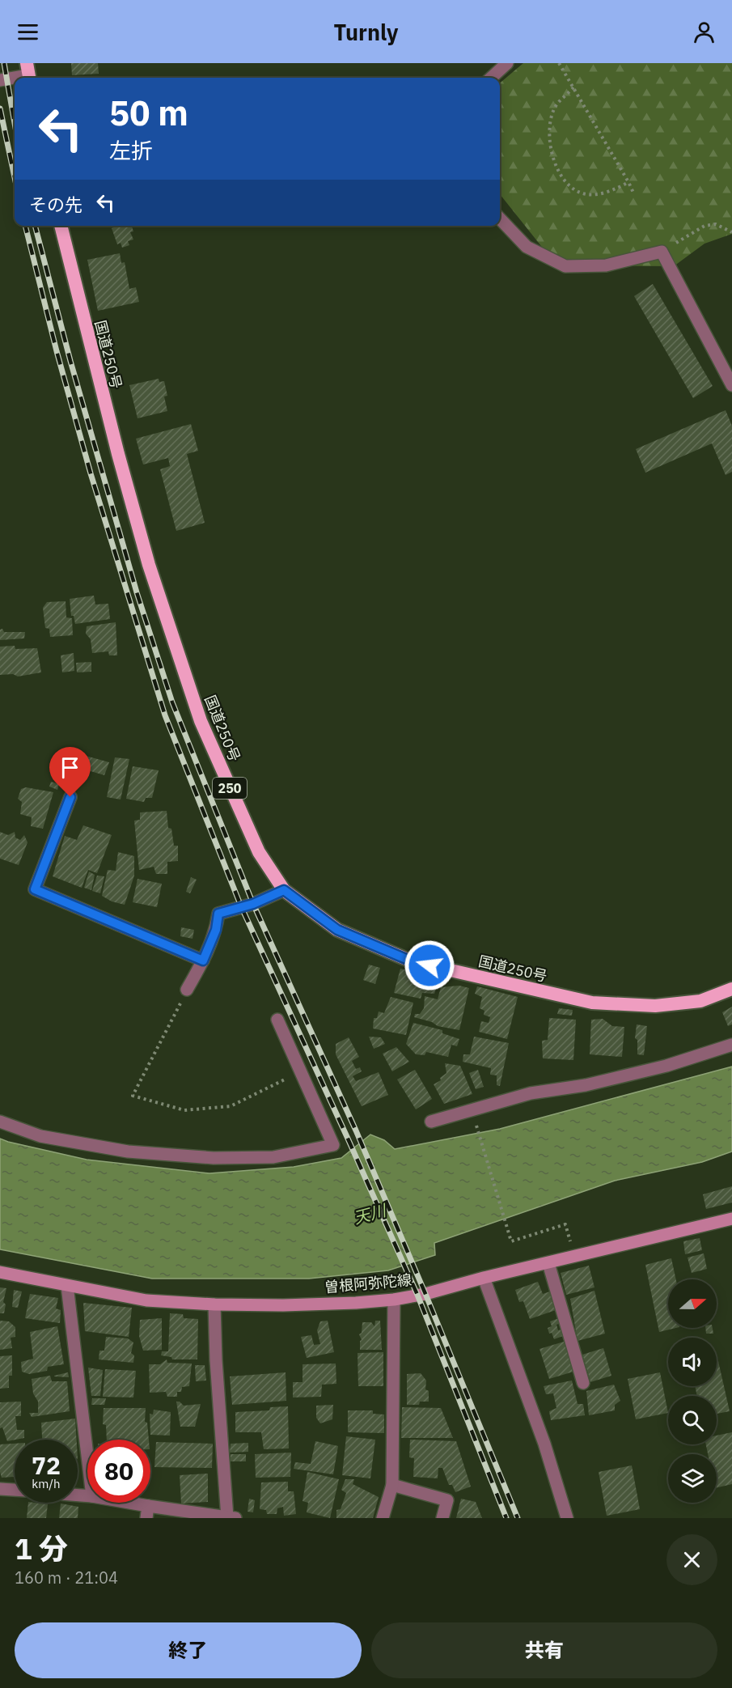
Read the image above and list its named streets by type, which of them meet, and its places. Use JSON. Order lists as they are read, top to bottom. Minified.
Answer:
{"streets":{"highway":["国道250号","250"],"main road":["曽根阿弥陀線"]},"water":["天川"],"north":"right","page":{"header":"Turnly","turn":["50 m","左折"],"then":"その先","speed":"72 km/h","limit":"80","heading":["1 分","160 m · 21:04"],"buttons":["終了","共有"]}}
